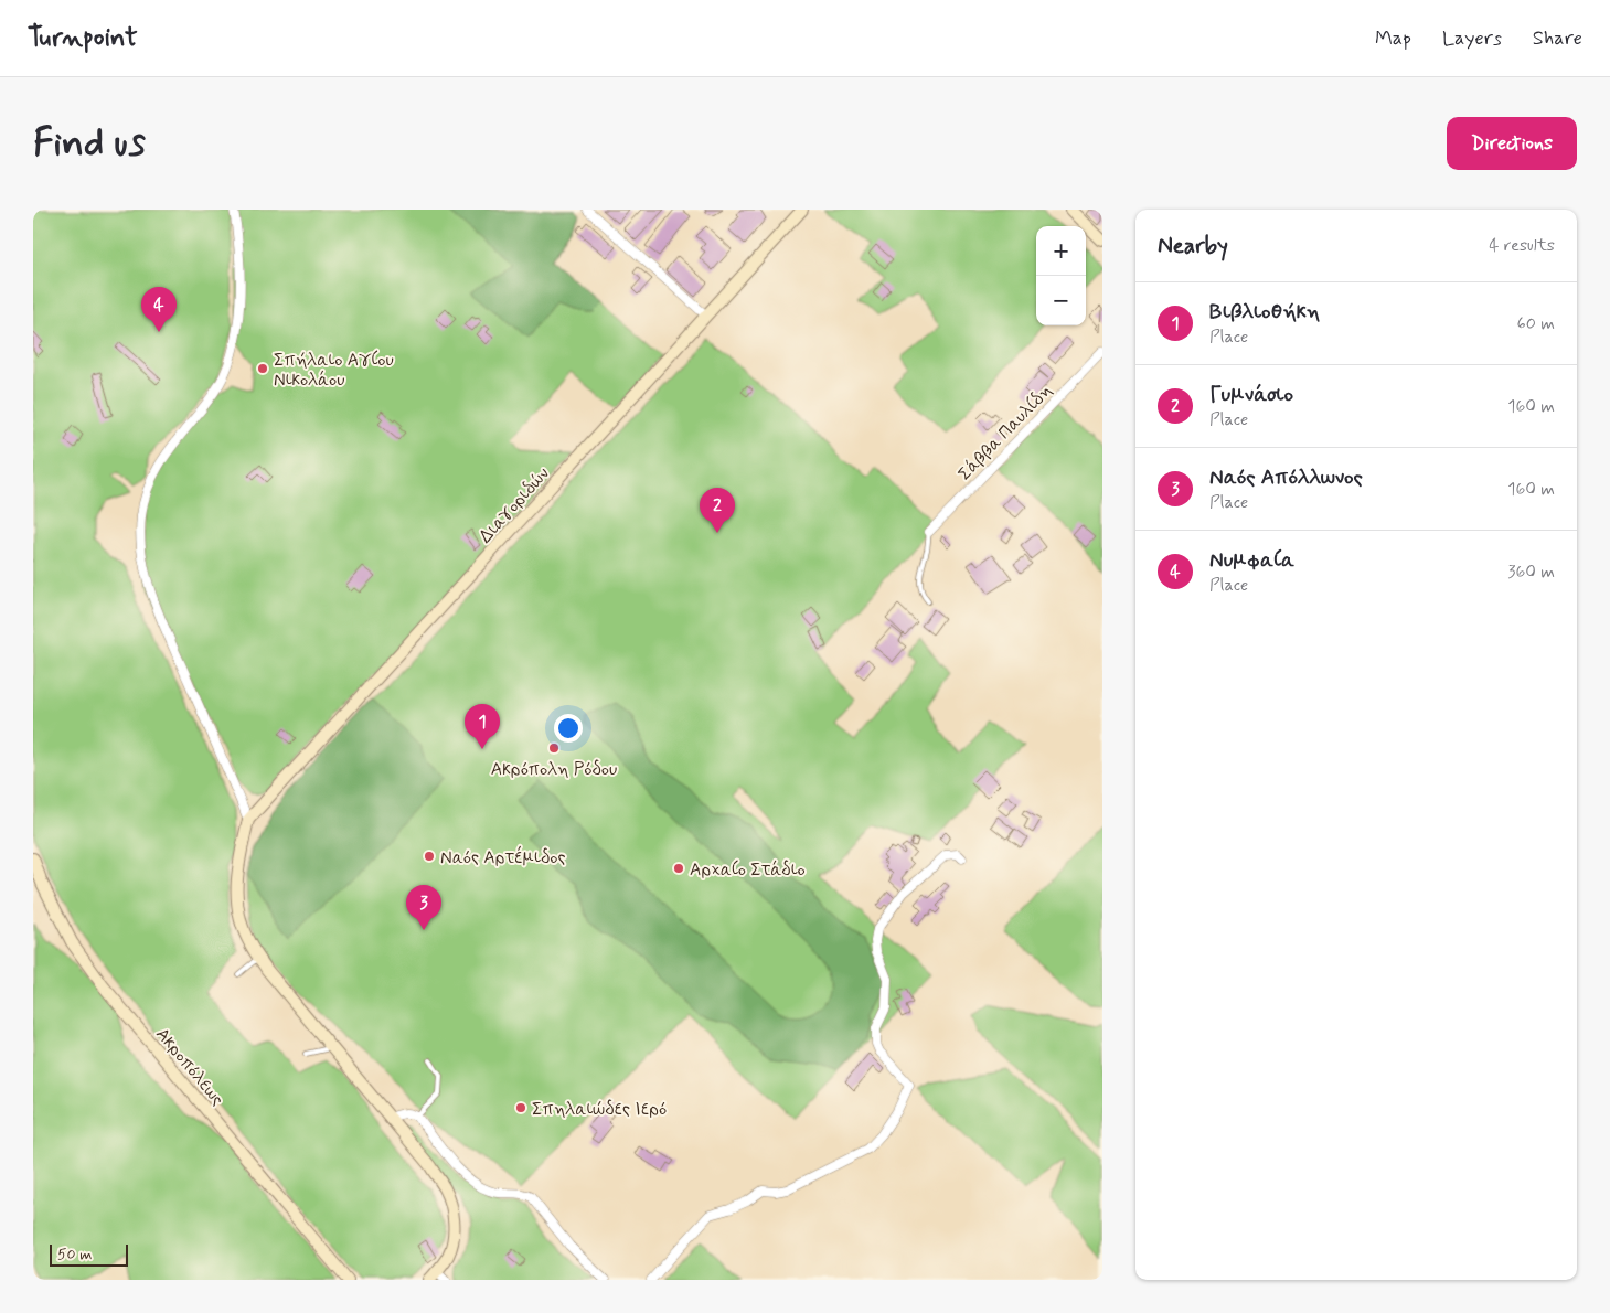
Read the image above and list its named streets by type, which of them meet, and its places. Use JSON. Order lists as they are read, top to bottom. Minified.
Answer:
{"streets":{"street":["Σάββα Παυλίδη","Διαγοριδών","Ακροπόλεως"]},"places":["Σπήλαιο Αγίου Νικολάου","Ακρόπολη Ρόδου","Ναός Αρτέμιδος","Αρχαίο Στάδιο","Σπηλαιώδες Ιερό"],"scale_bar":"50 m","page":{"header":"Turnpoint","nav":["Map","Layers","Share"],"buttons":"Directions","title":"Find us","heading":["Nearby","4 results"],"map_buttons":["+","−"],"list":[{"mark":"1","name":"Βιβλιοθήκη","note":"Place","value":"60 m"},{"mark":"2","name":"Γυμνάσιο","note":"Place","value":"160 m"},{"mark":"3","name":"Ναός Απόλλωνος","note":"Place","value":"160 m"},{"mark":"4","name":"Νυμφαία","note":"Place","value":"360 m"}],"pins":["4","2","1","3"],"scale":"50 m"}}
